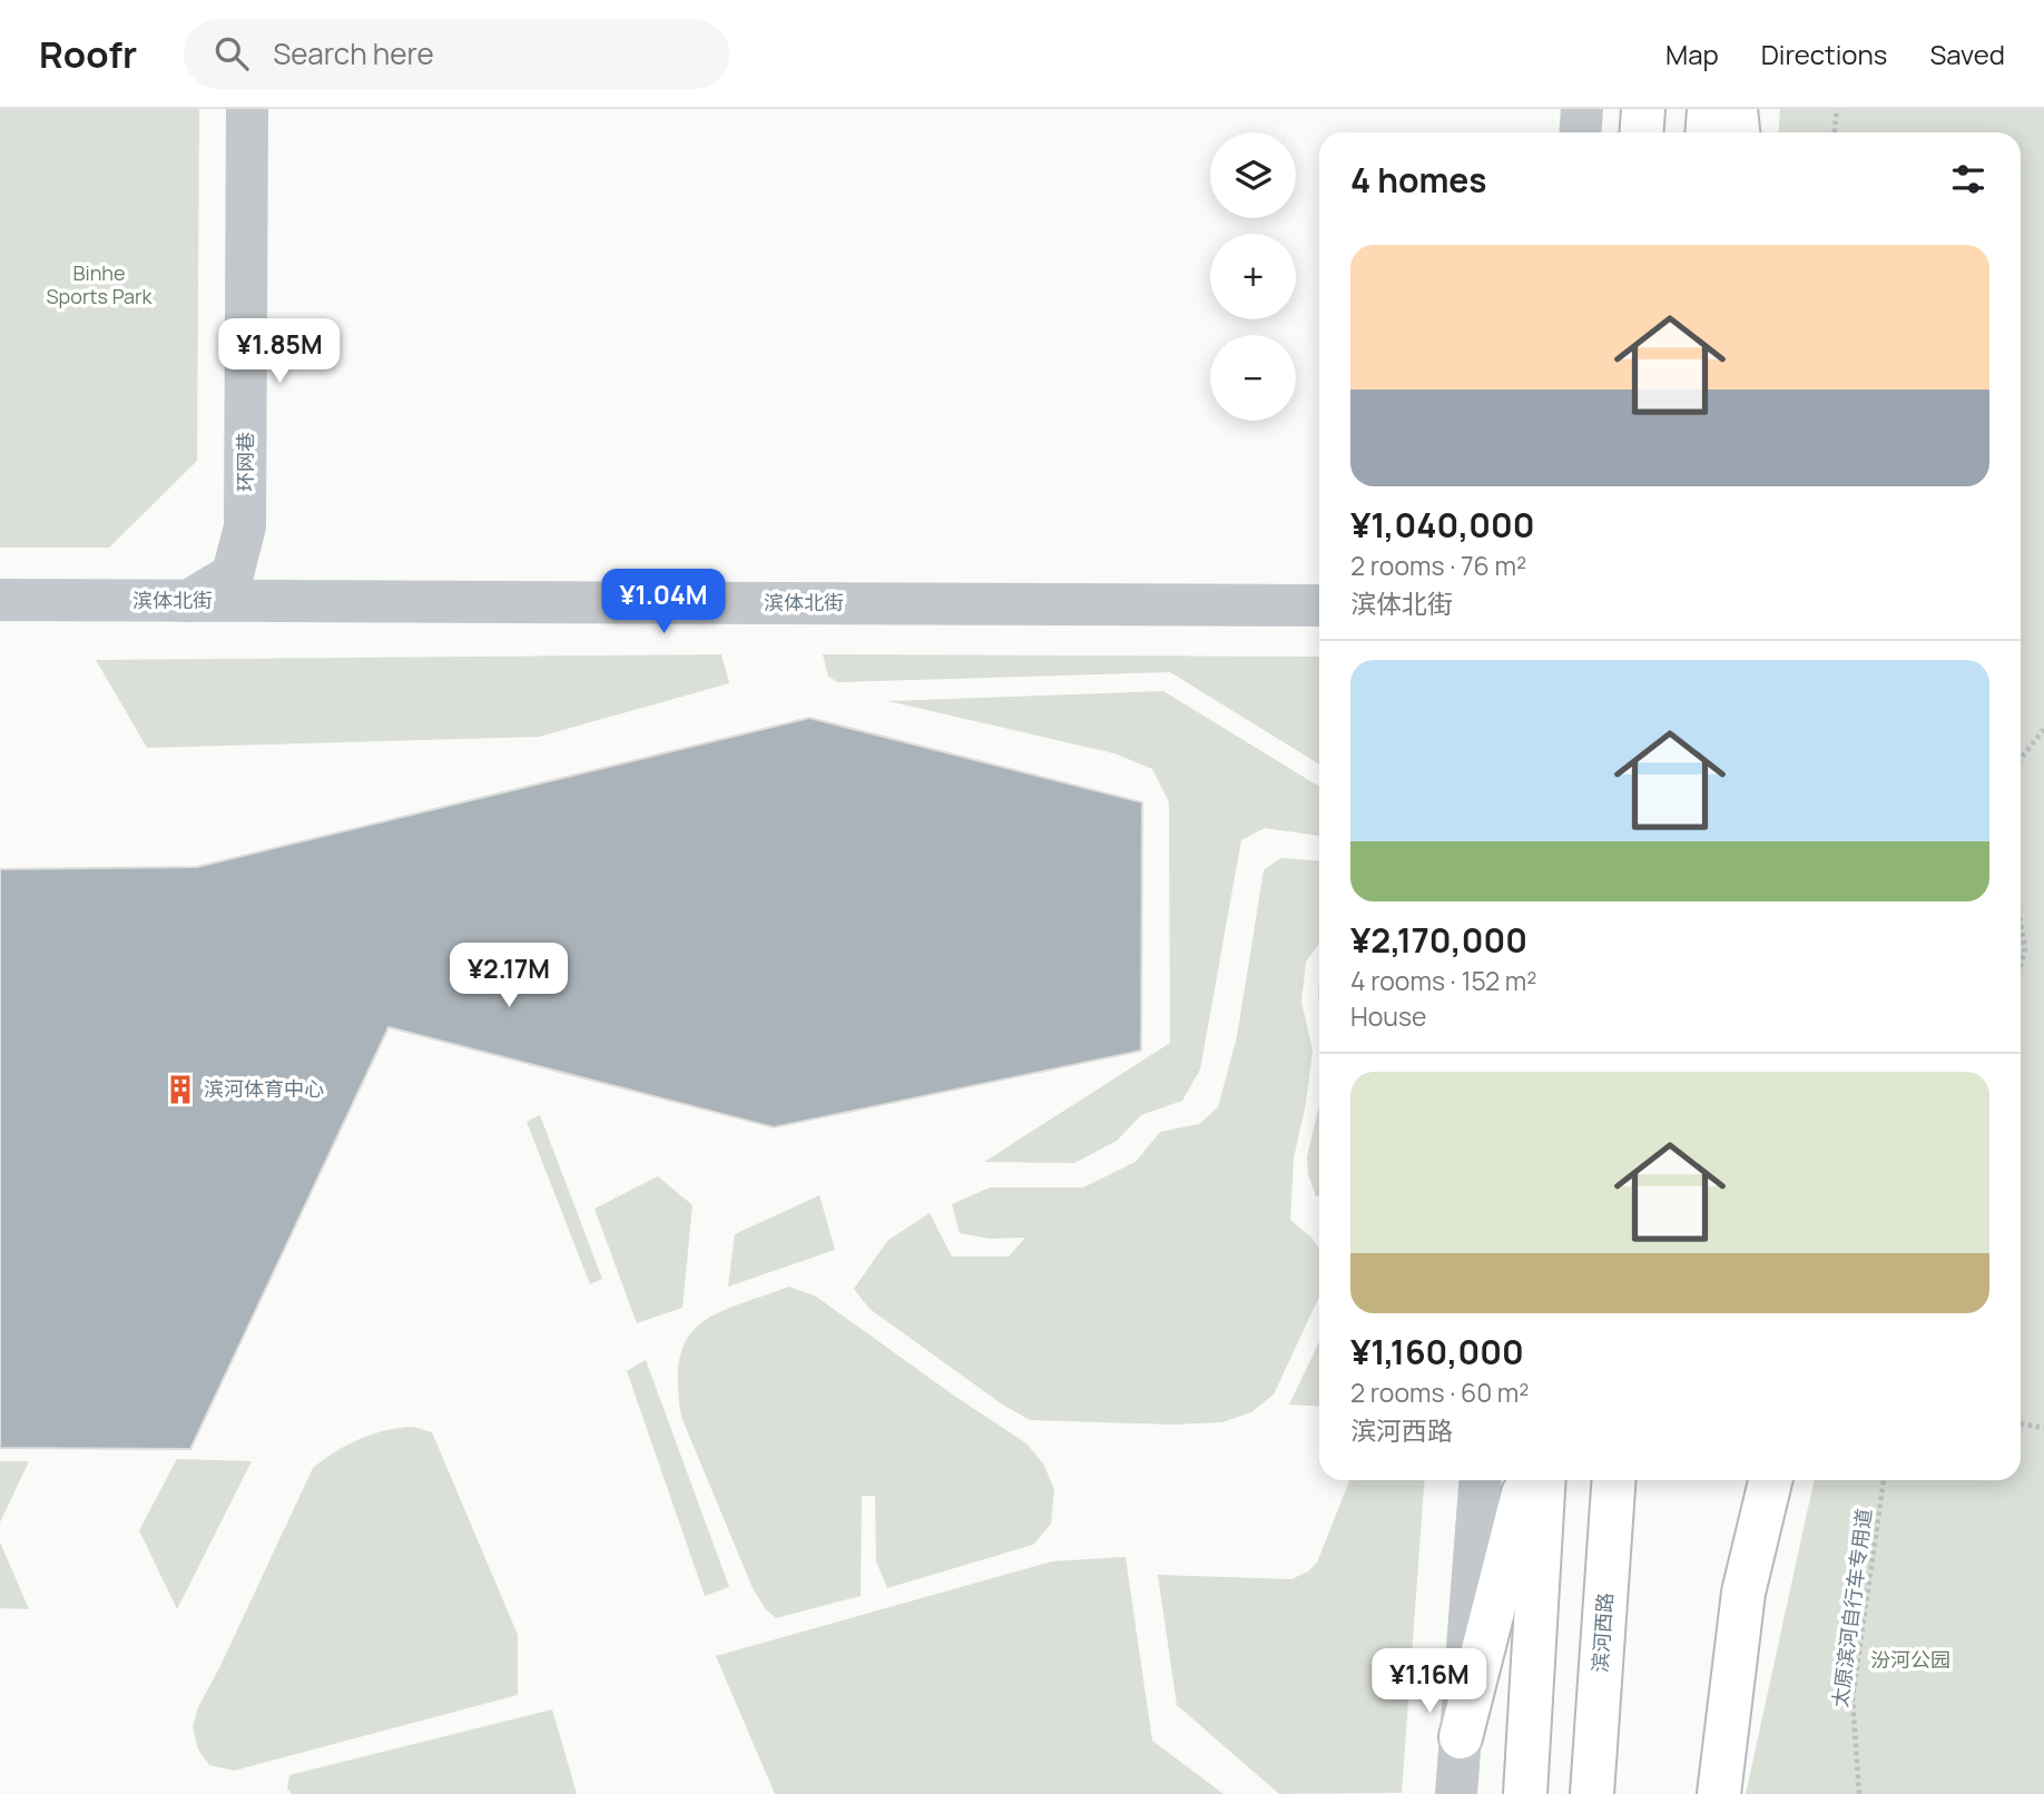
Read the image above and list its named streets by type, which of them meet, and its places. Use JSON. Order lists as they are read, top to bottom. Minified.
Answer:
{"streets":{"highway":["滨河西路"],"street":["环网巷","滨体北街"],"path":["太原滨河自行车专用道"]},"crossings":[["环网巷","滨体北街"]],"parks":["Binhe Sports Park","汾河公园"],"places":{"building":["滨河体育中心"]},"page":{"header":"Roofr","search":"Search here","nav":["Map","Directions","Saved"],"map_buttons":["+","−"],"heading":"4 homes","list":[{"name":"¥1,040,000","note":"2 rooms · 76 m² · 滨体北街"},{"name":"¥2,170,000","note":"4 rooms · 152 m² · House"},{"name":"¥1,160,000","note":"2 rooms · 60 m² · 滨河西路"}],"price":["¥1.85M","¥1.04M","¥2.17M","¥1.16M"]}}
